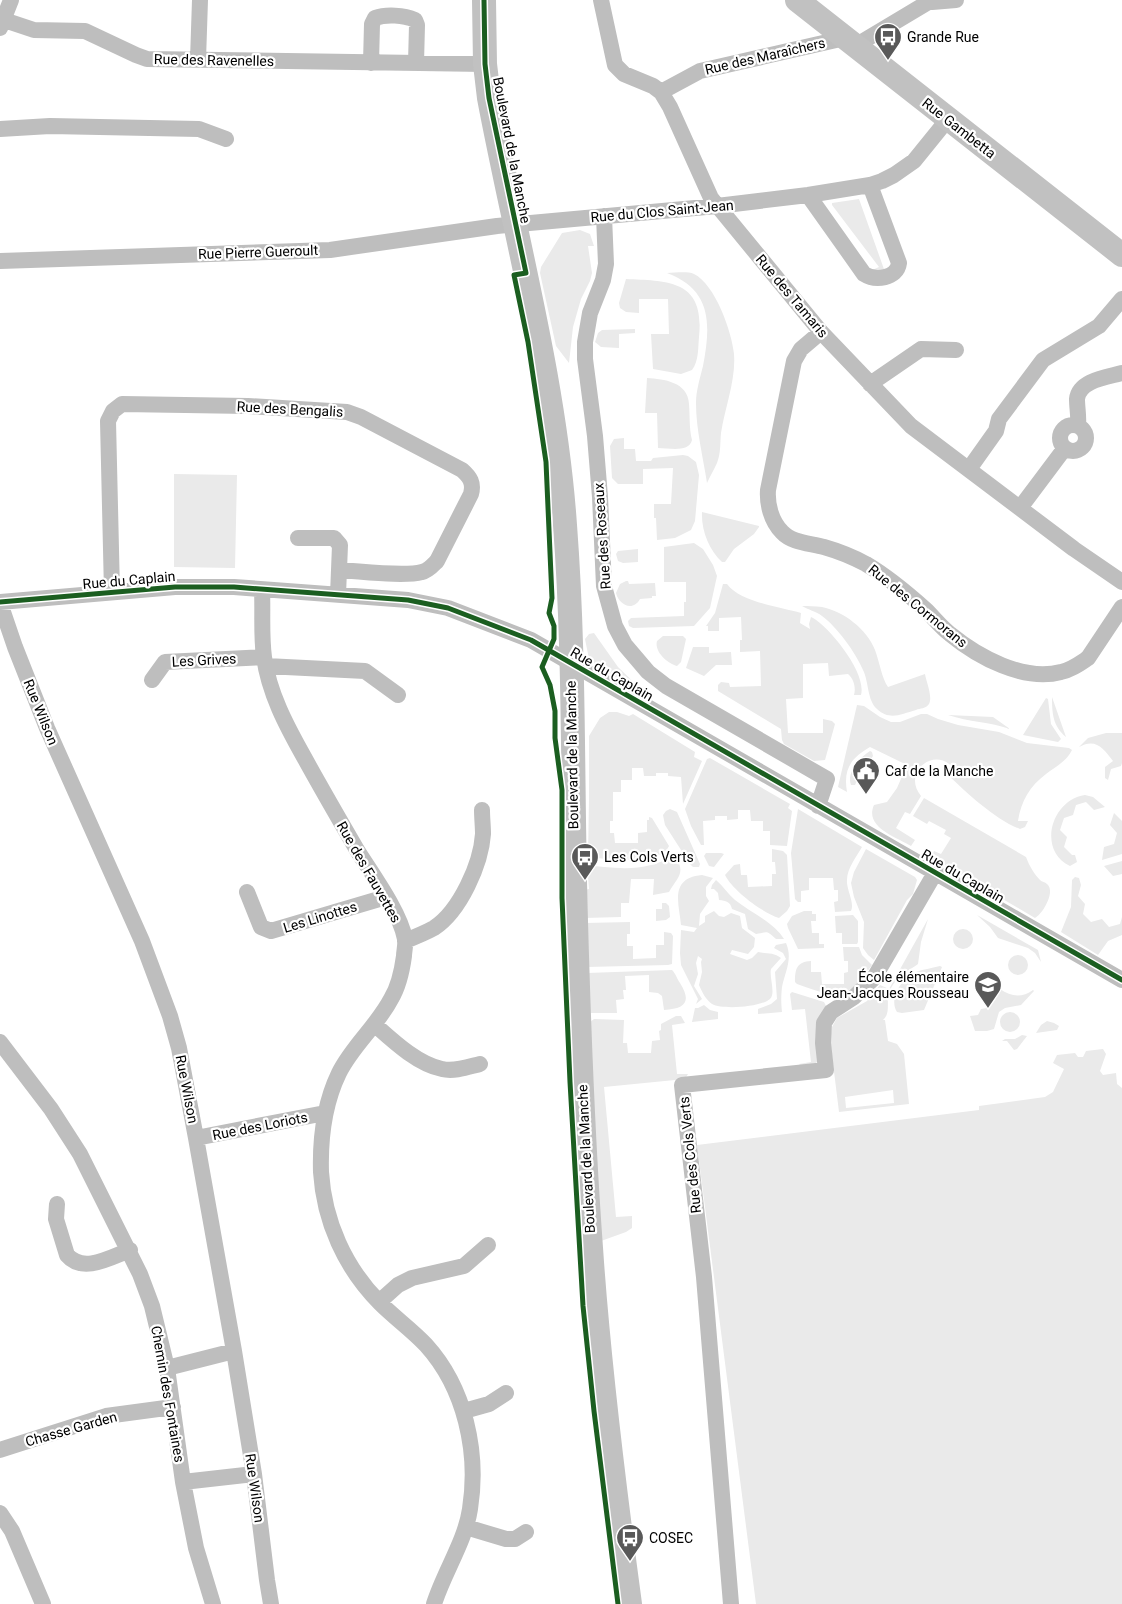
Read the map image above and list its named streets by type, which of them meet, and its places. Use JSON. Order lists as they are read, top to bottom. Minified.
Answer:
{"streets":{"main road":["Rue Gambetta","Boulevard de la Manche"],"street":["Rue des Maraîchers","Rue des Ravenelles","Rue du Clos Saint-Jean","Rue Pierre Gueroult","Rue des Tamaris","Rue des Bengalis","Rue des Roseaux","Rue du Caplain","Rue des Cormorans","Les Grives","Rue Wilson","Rue des Fauvettes","Les Linottes","Rue des Loriots","Rue des Cols Verts","Chemin des Fontaines","Chasse Garden"]},"crossings":[["Rue des Maraîchers","Rue Gambetta"],["Rue des Maraîchers","Rue des Tamaris"],["Rue des Ravenelles","Boulevard de la Manche"],["Rue Gambetta","Rue du Clos Saint-Jean"],["Boulevard de la Manche","Rue du Clos Saint-Jean"],["Boulevard de la Manche","Rue Pierre Gueroult"],["Boulevard de la Manche","Rue du Caplain"],["Rue du Clos Saint-Jean","Rue Pierre Gueroult"],["Rue du Clos Saint-Jean","Rue des Tamaris"],["Rue du Clos Saint-Jean","Rue des Roseaux"],["Rue des Tamaris","Rue des Cormorans"],["Rue des Bengalis","Rue du Caplain"],["Rue des Roseaux","Rue du Caplain"],["Rue du Caplain","Rue Wilson"],["Rue du Caplain","Rue des Fauvettes"],["Rue du Caplain","Rue des Cols Verts"],["Les Grives","Rue des Fauvettes"],["Rue Wilson","Rue des Loriots"],["Rue des Fauvettes","Les Linottes"],["Rue des Fauvettes","Rue des Loriots"],["Chemin des Fontaines","Chasse Garden"]],"places":{"bus stop":["Grande Rue","Les Cols Verts","COSEC"],"public building":["Caf de la Manche"],"school or university":["École élémentaire Jean-Jacques Rousseau"]}}
